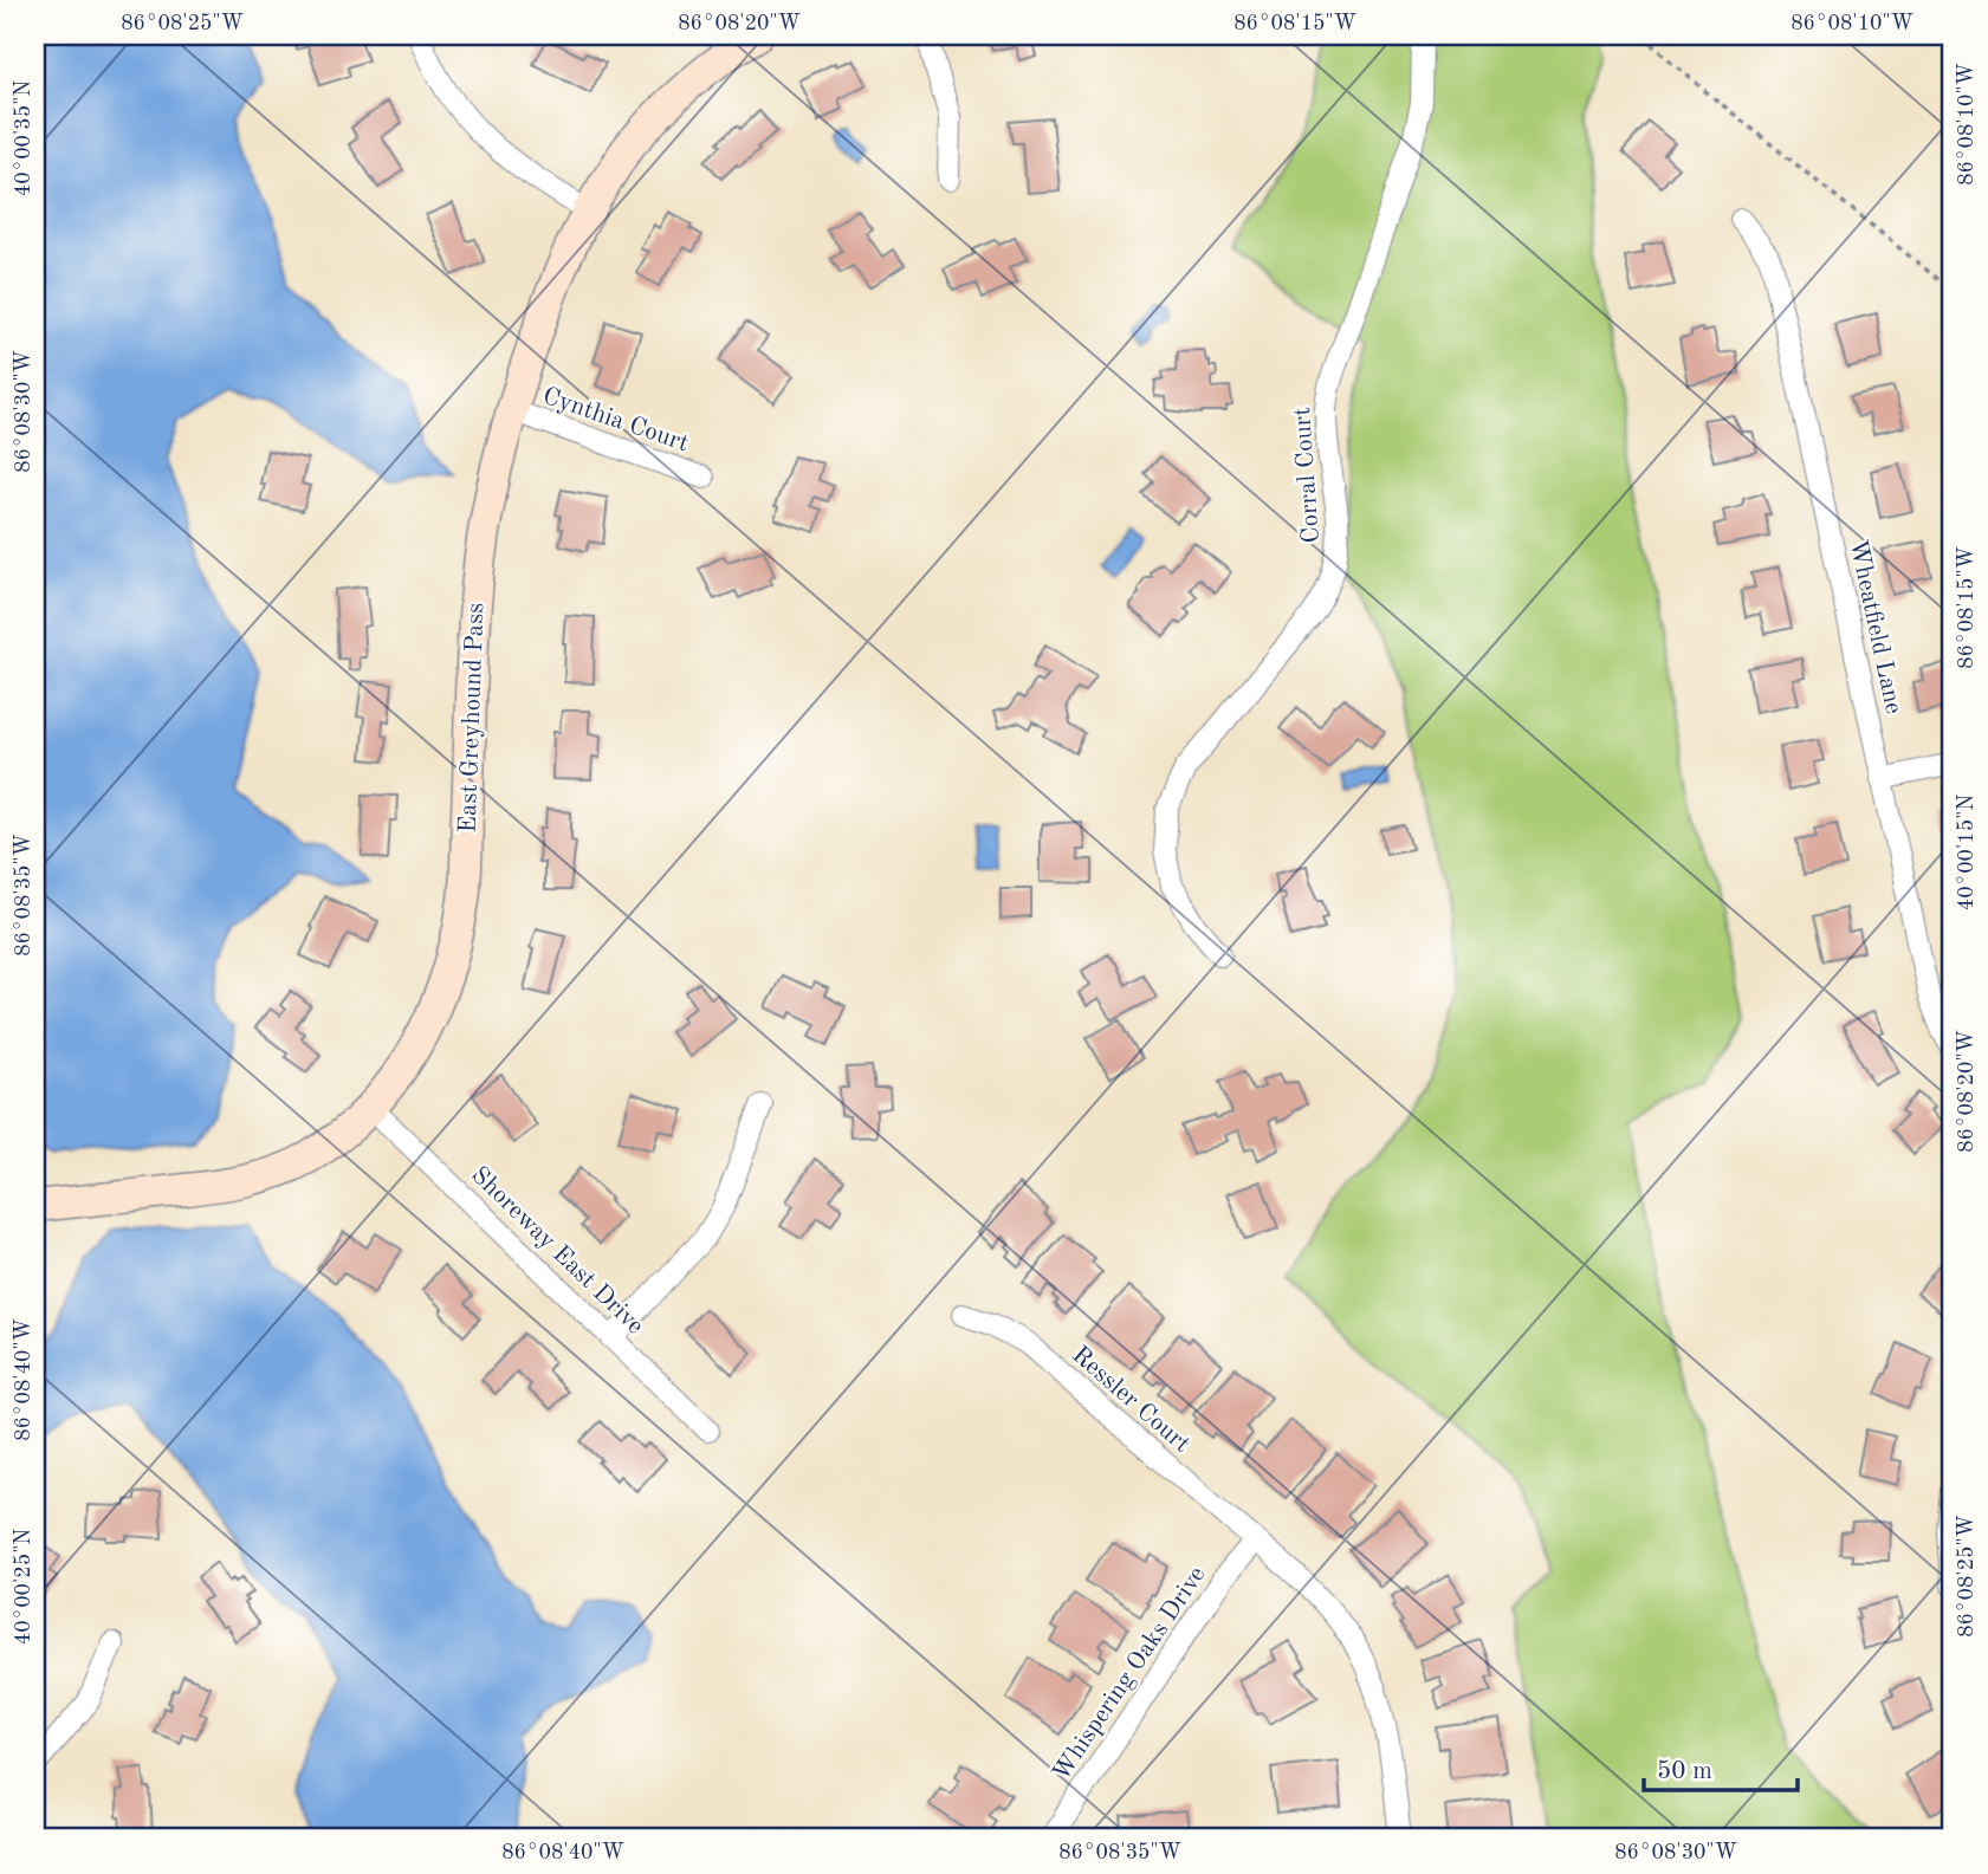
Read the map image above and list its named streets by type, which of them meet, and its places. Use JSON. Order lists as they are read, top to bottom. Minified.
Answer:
{"streets":{"street":["Cynthia Court","Corral Court","Wheatfield Lane","East Greyhound Pass","Shoreway East Drive","Ressler Court","Whispering Oaks Drive"]},"crossings":[["Cynthia Court","East Greyhound Pass"],["East Greyhound Pass","Shoreway East Drive"],["Ressler Court","Whispering Oaks Drive"]],"scale_bar":"50 m","coordinates":["86°08'25\"W","86°08'20\"W","86°08'15\"W","86°08'10\"W","40°00'35\"N","86°08'30\"W","40°00'15\"N","86°08'35\"W","86°08'40\"W","40°00'25\"N"]}
